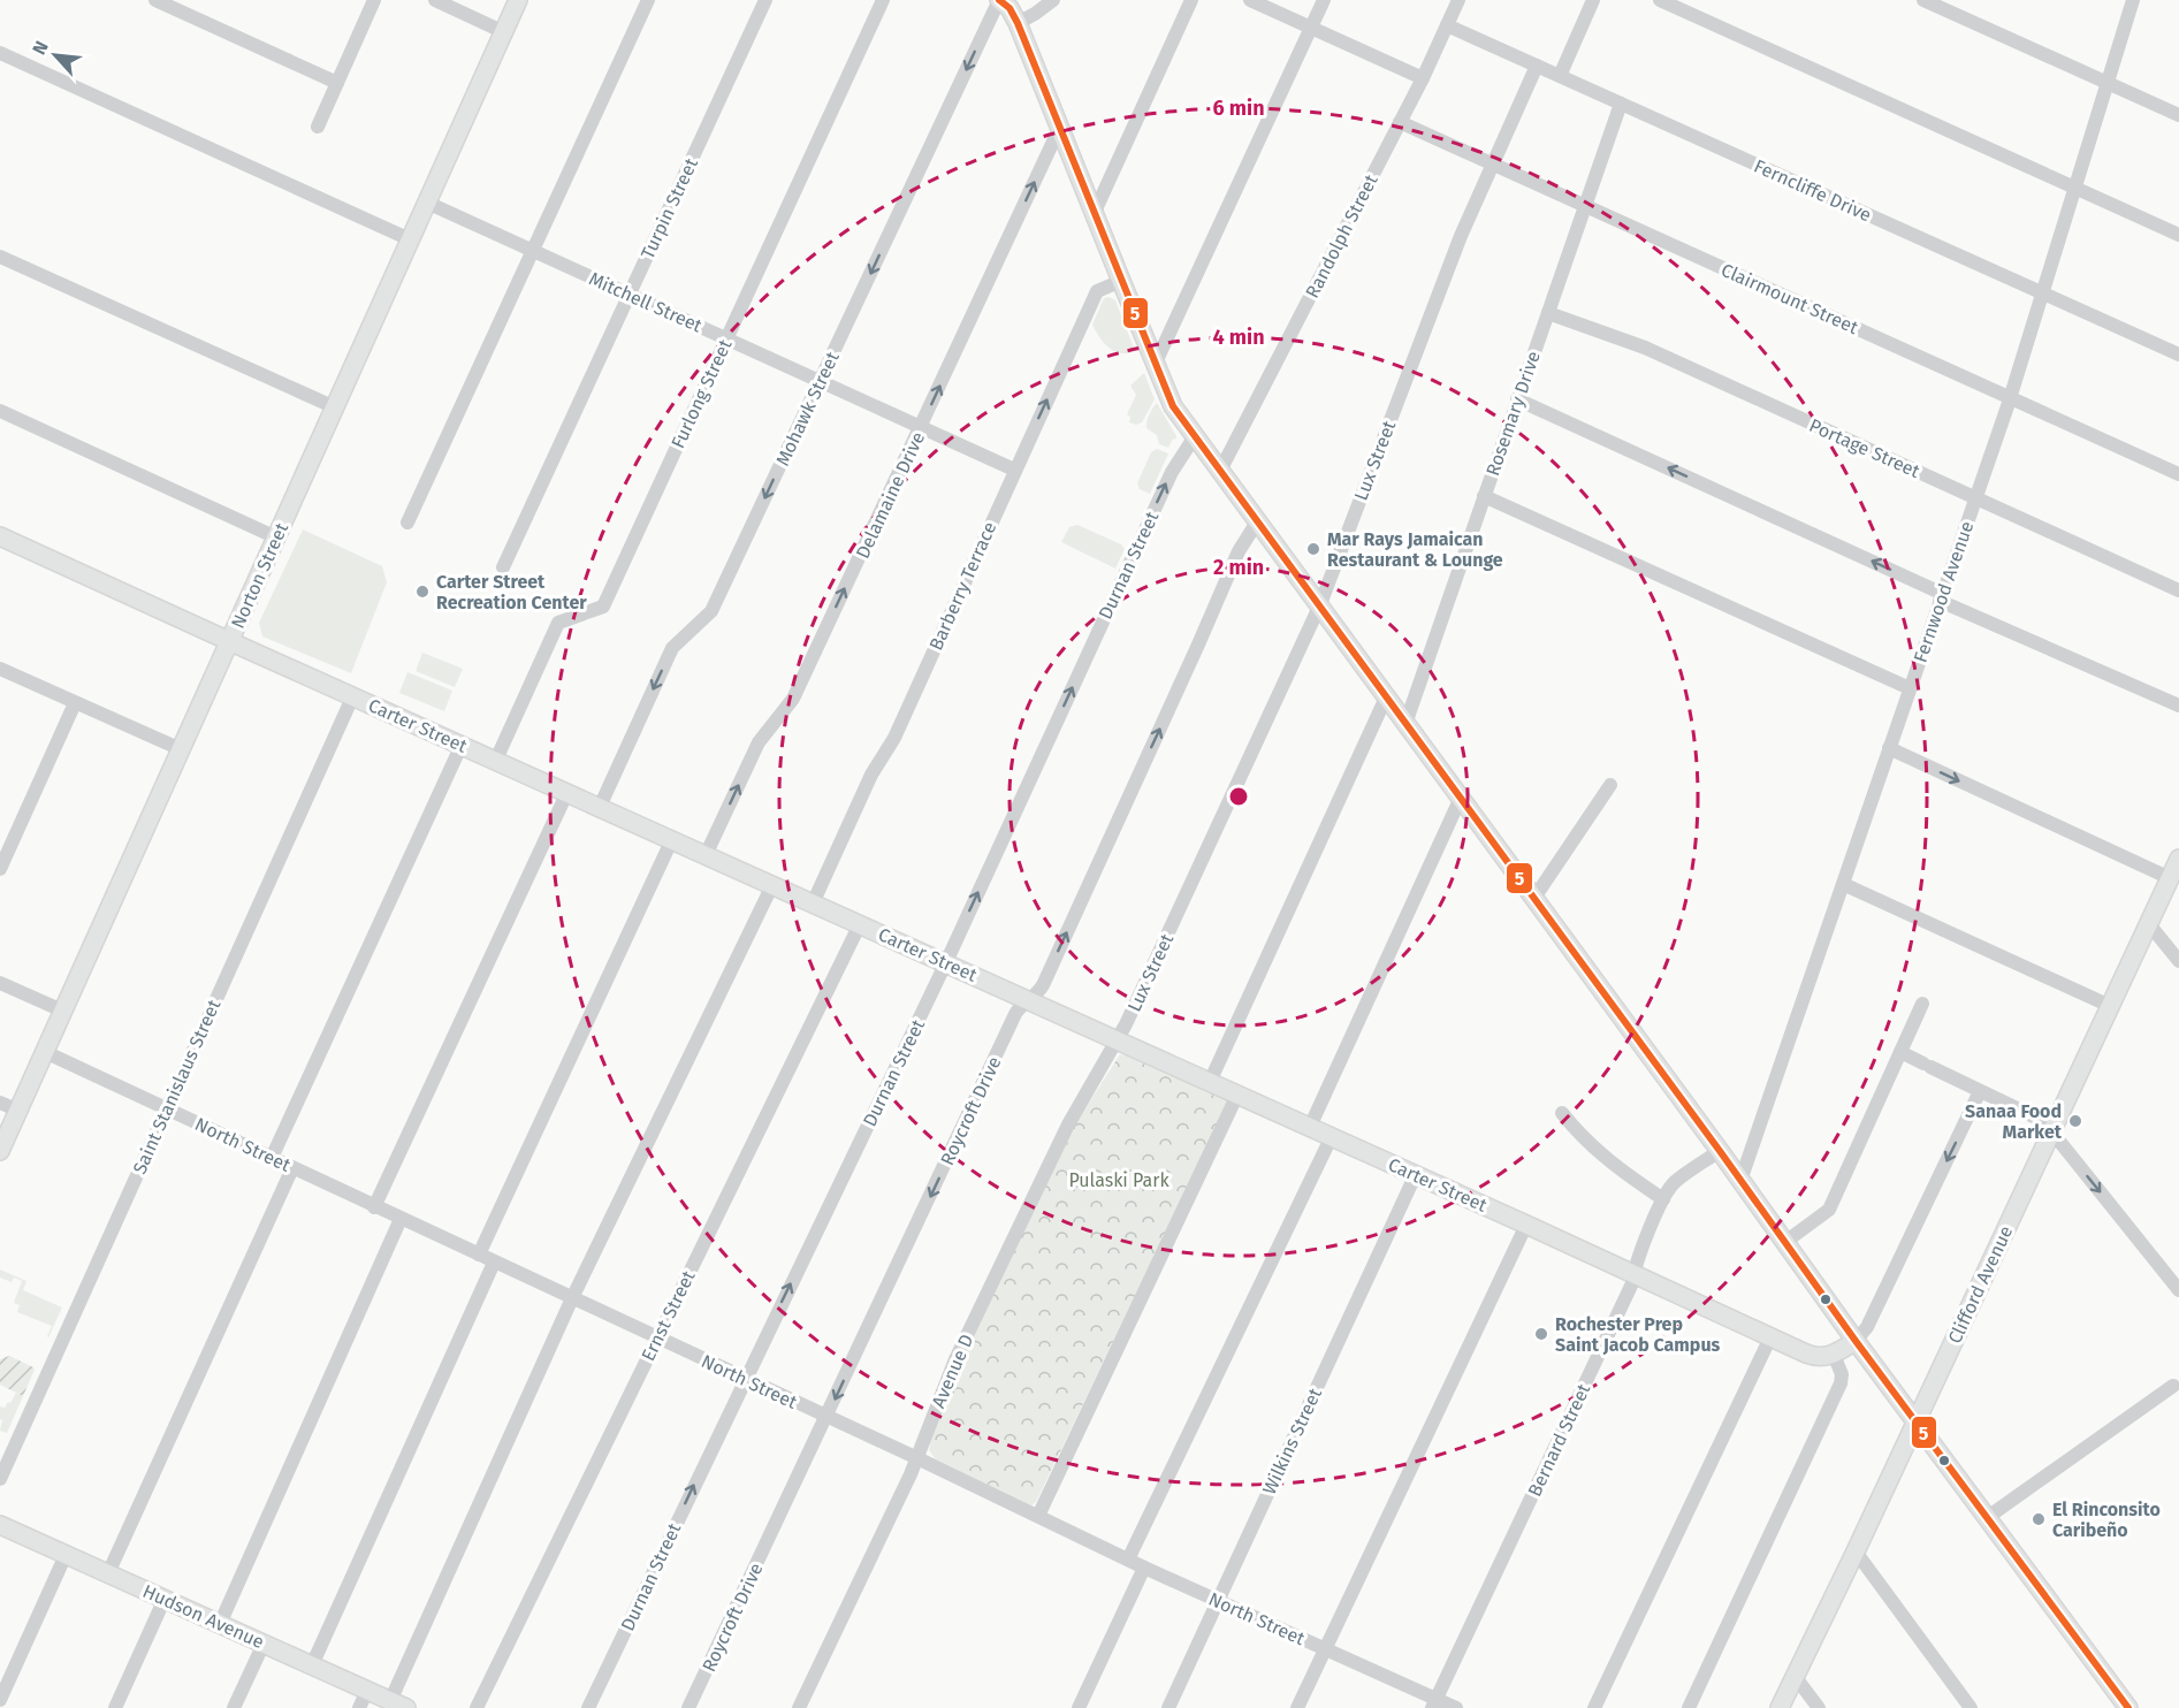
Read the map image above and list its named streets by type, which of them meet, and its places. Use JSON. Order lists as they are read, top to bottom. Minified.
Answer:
{"streets":{"main road":["Norton Street","Carter Street","Clifford Avenue","Hudson Avenue"],"street":["Ferncliffe Drive","Turpin Street","Randolph Street","Clairmount Street","Mitchell Street","Furlong Street","Mohawk Street","Rosemary Drive","Portage Street","Lux Street","Delamaine Drive","Durnan Street","Barberry Terrace","Fernwood Avenue","Saint Stanislaus Street","Roycroft Drive","North Street","Ernst Street","Avenue D","Bernard Street","Wilkins Street"]},"crossings":[["Ferncliffe Drive","Randolph Street"],["Ferncliffe Drive","Rosemary Drive"],["Ferncliffe Drive","Lux Street"],["Ferncliffe Drive","Fernwood Avenue"],["Turpin Street","Mitchell Street"],["Randolph Street","Clairmount Street"],["Clairmount Street","Rosemary Drive"],["Clairmount Street","Lux Street"],["Clairmount Street","Fernwood Avenue"],["Mitchell Street","Furlong Street"],["Mitchell Street","Mohawk Street"],["Mitchell Street","Delamaine Drive"],["Mitchell Street","Norton Street"],["Mitchell Street","Barberry Terrace"],["Furlong Street","Carter Street"],["Mohawk Street","Carter Street"],["Rosemary Drive","Portage Street"],["Portage Street","Fernwood Avenue"],["Lux Street","Carter Street"],["Lux Street","Avenue D"],["Delamaine Drive","Carter Street"],["Durnan Street","Carter Street"],["Durnan Street","North Street"],["Norton Street","Carter Street"],["Norton Street","North Street"],["Barberry Terrace","Carter Street"],["Carter Street","Saint Stanislaus Street"],["Carter Street","Roycroft Drive"],["Carter Street","Ernst Street"],["Carter Street","Avenue D"],["Carter Street","Bernard Street"],["Carter Street","Wilkins Street"],["Saint Stanislaus Street","North Street"],["Roycroft Drive","North Street"],["North Street","Ernst Street"],["North Street","Avenue D"],["North Street","Bernard Street"],["North Street","Wilkins Street"]],"one_way":["Mohawk Street","Delamaine Drive","Durnan Street"],"parks":["Pulaski Park"],"places":["Mar Rays Jamaican Restaurant & Lounge","Carter Street Recreation Center","Sanaa Food Market","Rochester Prep Saint Jacob Campus","El Rinconsito Caribeño"],"lines":["transit line 5"],"north":"top left","rings":["6 min","4 min","2 min"]}
